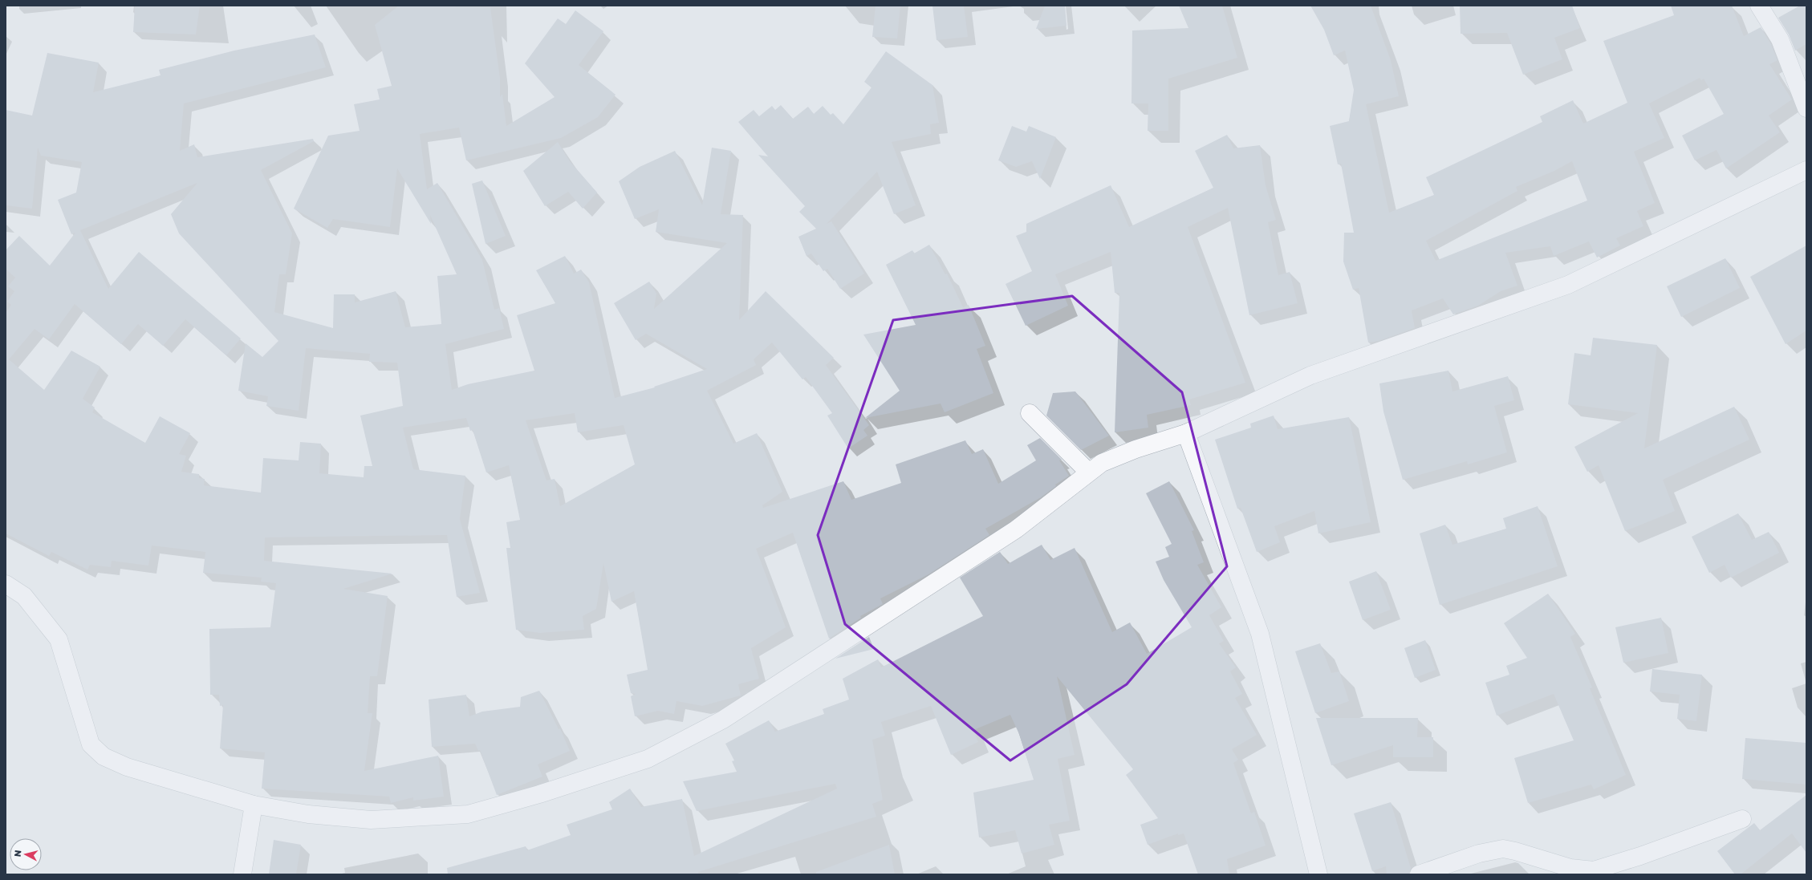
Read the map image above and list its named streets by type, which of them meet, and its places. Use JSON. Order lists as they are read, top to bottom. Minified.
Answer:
{"north":"left"}
